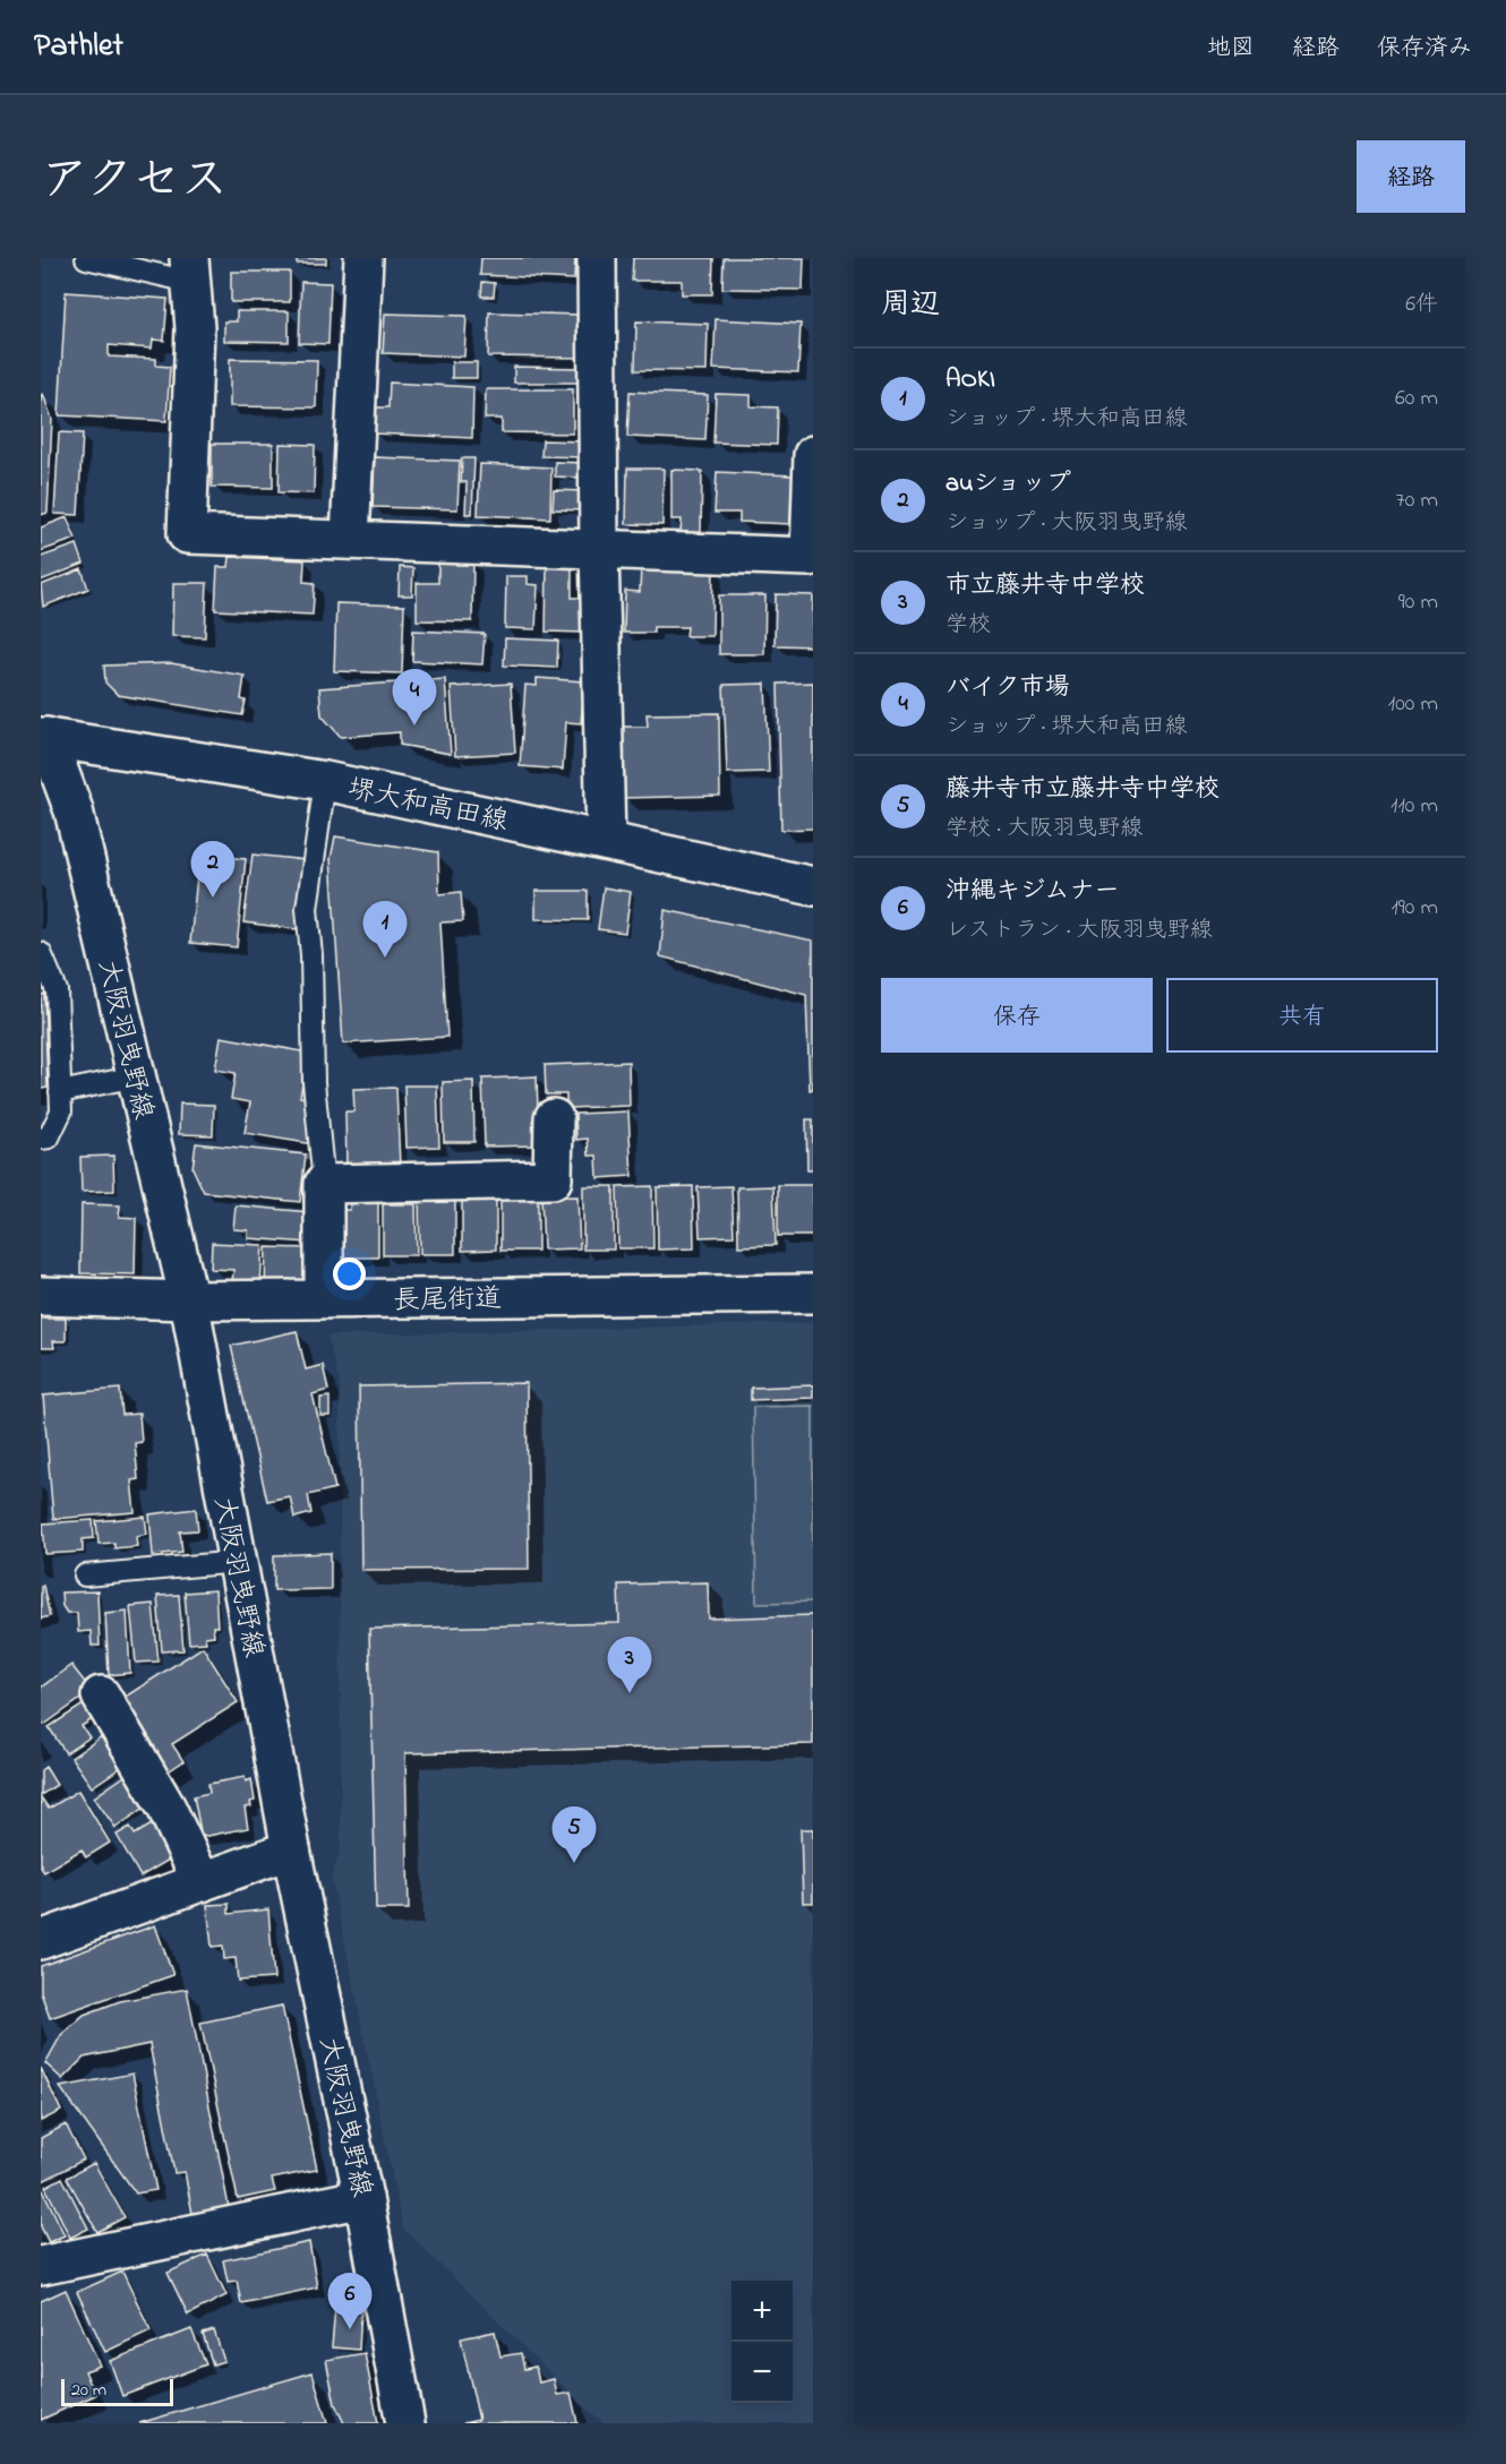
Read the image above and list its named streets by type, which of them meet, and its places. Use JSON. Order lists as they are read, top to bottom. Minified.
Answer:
{"streets":{"street":["堺大和高田線","大阪羽曳野線","長尾街道"]},"crossings":[["堺大和高田線","大阪羽曳野線"],["大阪羽曳野線","長尾街道"]],"scale_bar":"20 m","page":{"header":"Pathlet","nav":["地図","経路","保存済み"],"title":"アクセス","buttons":["経路",["保存","共有"]],"heading":["周辺","6件"],"list":[{"mark":"1","name":"AOKI","note":"ショップ · 堺大和高田線","value":"60 m"},{"mark":"2","name":"auショップ","note":"ショップ · 大阪羽曳野線","value":"70 m"},{"mark":"3","name":"市立藤井寺中学校","note":"学校","value":"90 m"},{"mark":"4","name":"バイク市場","note":"ショップ · 堺大和高田線","value":"100 m"},{"mark":"5","name":"藤井寺市立藤井寺中学校","note":"学校 · 大阪羽曳野線","value":"110 m"},{"mark":"6","name":"沖縄キジムナー","note":"レストラン · 大阪羽曳野線","value":"190 m"}],"pins":["4","2","1","3","5","6"],"map_buttons":["+","−"],"scale":"20 m"}}
